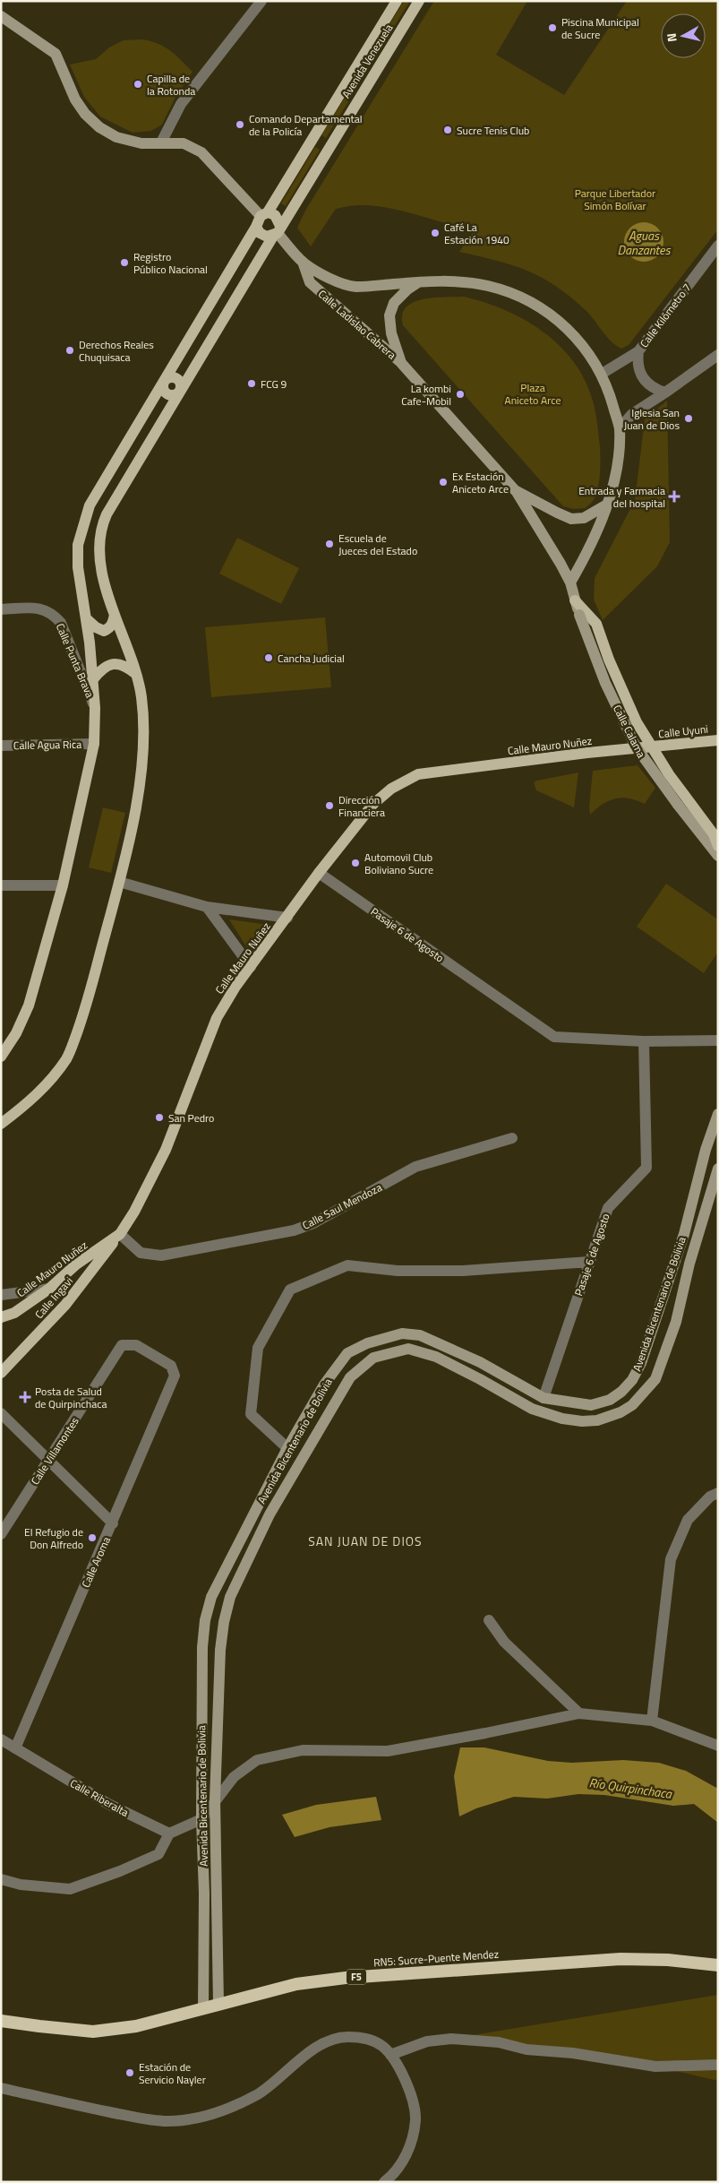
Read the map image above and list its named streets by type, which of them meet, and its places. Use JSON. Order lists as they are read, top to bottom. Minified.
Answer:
{"streets":{"highway":["RN5: Sucre-Puente Mendez","F5"],"main road":["Avenida Venezuela","Calle Ladislao Cabrera","Calle Calama","Calle Uyuni","Calle Mauro Nuñez","Calle Ingavi","Avenida Bicentenario de Bolivia"],"street":["Calle Kilómetro 7","Calle Punta Brava","Calle Agua Rica","Pasaje 6 de Agosto","Calle Saul Mendoza","Calle Villamontes","Calle Aroma","Calle Riberalta"]},"crossings":[["Avenida Venezuela","Calle Ladislao Cabrera"],["Avenida Venezuela","Calle Punta Brava"],["Avenida Venezuela","Calle Agua Rica"],["Calle Uyuni","Calle Mauro Nuñez"],["Calle Mauro Nuñez","Pasaje 6 de Agosto"],["Calle Mauro Nuñez","Calle Saul Mendoza"],["Calle Mauro Nuñez","Calle Ingavi"],["Pasaje 6 de Agosto","Avenida Bicentenario de Bolivia"],["Calle Saul Mendoza","Calle Ingavi"],["Avenida Bicentenario de Bolivia","RN5: Sucre-Puente Mendez"],["Calle Villamontes","Calle Aroma"],["Calle Aroma","Calle Riberalta"]],"districts":["SAN JUAN DE DIOS"],"water":["Aguas Danzantes","Río Quirpinchaca"],"parks":["Parque Libertador Simón Bolívar","Plaza Aniceto Arce"],"places":{"other":["Piscina Municipal de Sucre","Capilla de la Rotonda","Comando Departamental de la Policía","Sucre Tenis Club","Café La Estación 1940","Registro Público Nacional","Derechos Reales Chuquisaca","FCG 9","La kombi Cafe-Mobil","Iglesia San Juan de Dios","Ex Estación Aniceto Arce","Escuela de Jueces del Estado","Cancha Judicial","Dirección Financiera","Automovil Club Boliviano Sucre","San Pedro","El Refugio de Don Alfredo","Estación de Servicio Nayler"],"health":["Entrada y Farmacia del hospital","Posta de Salud de Quirpinchaca"]},"north":"left"}
